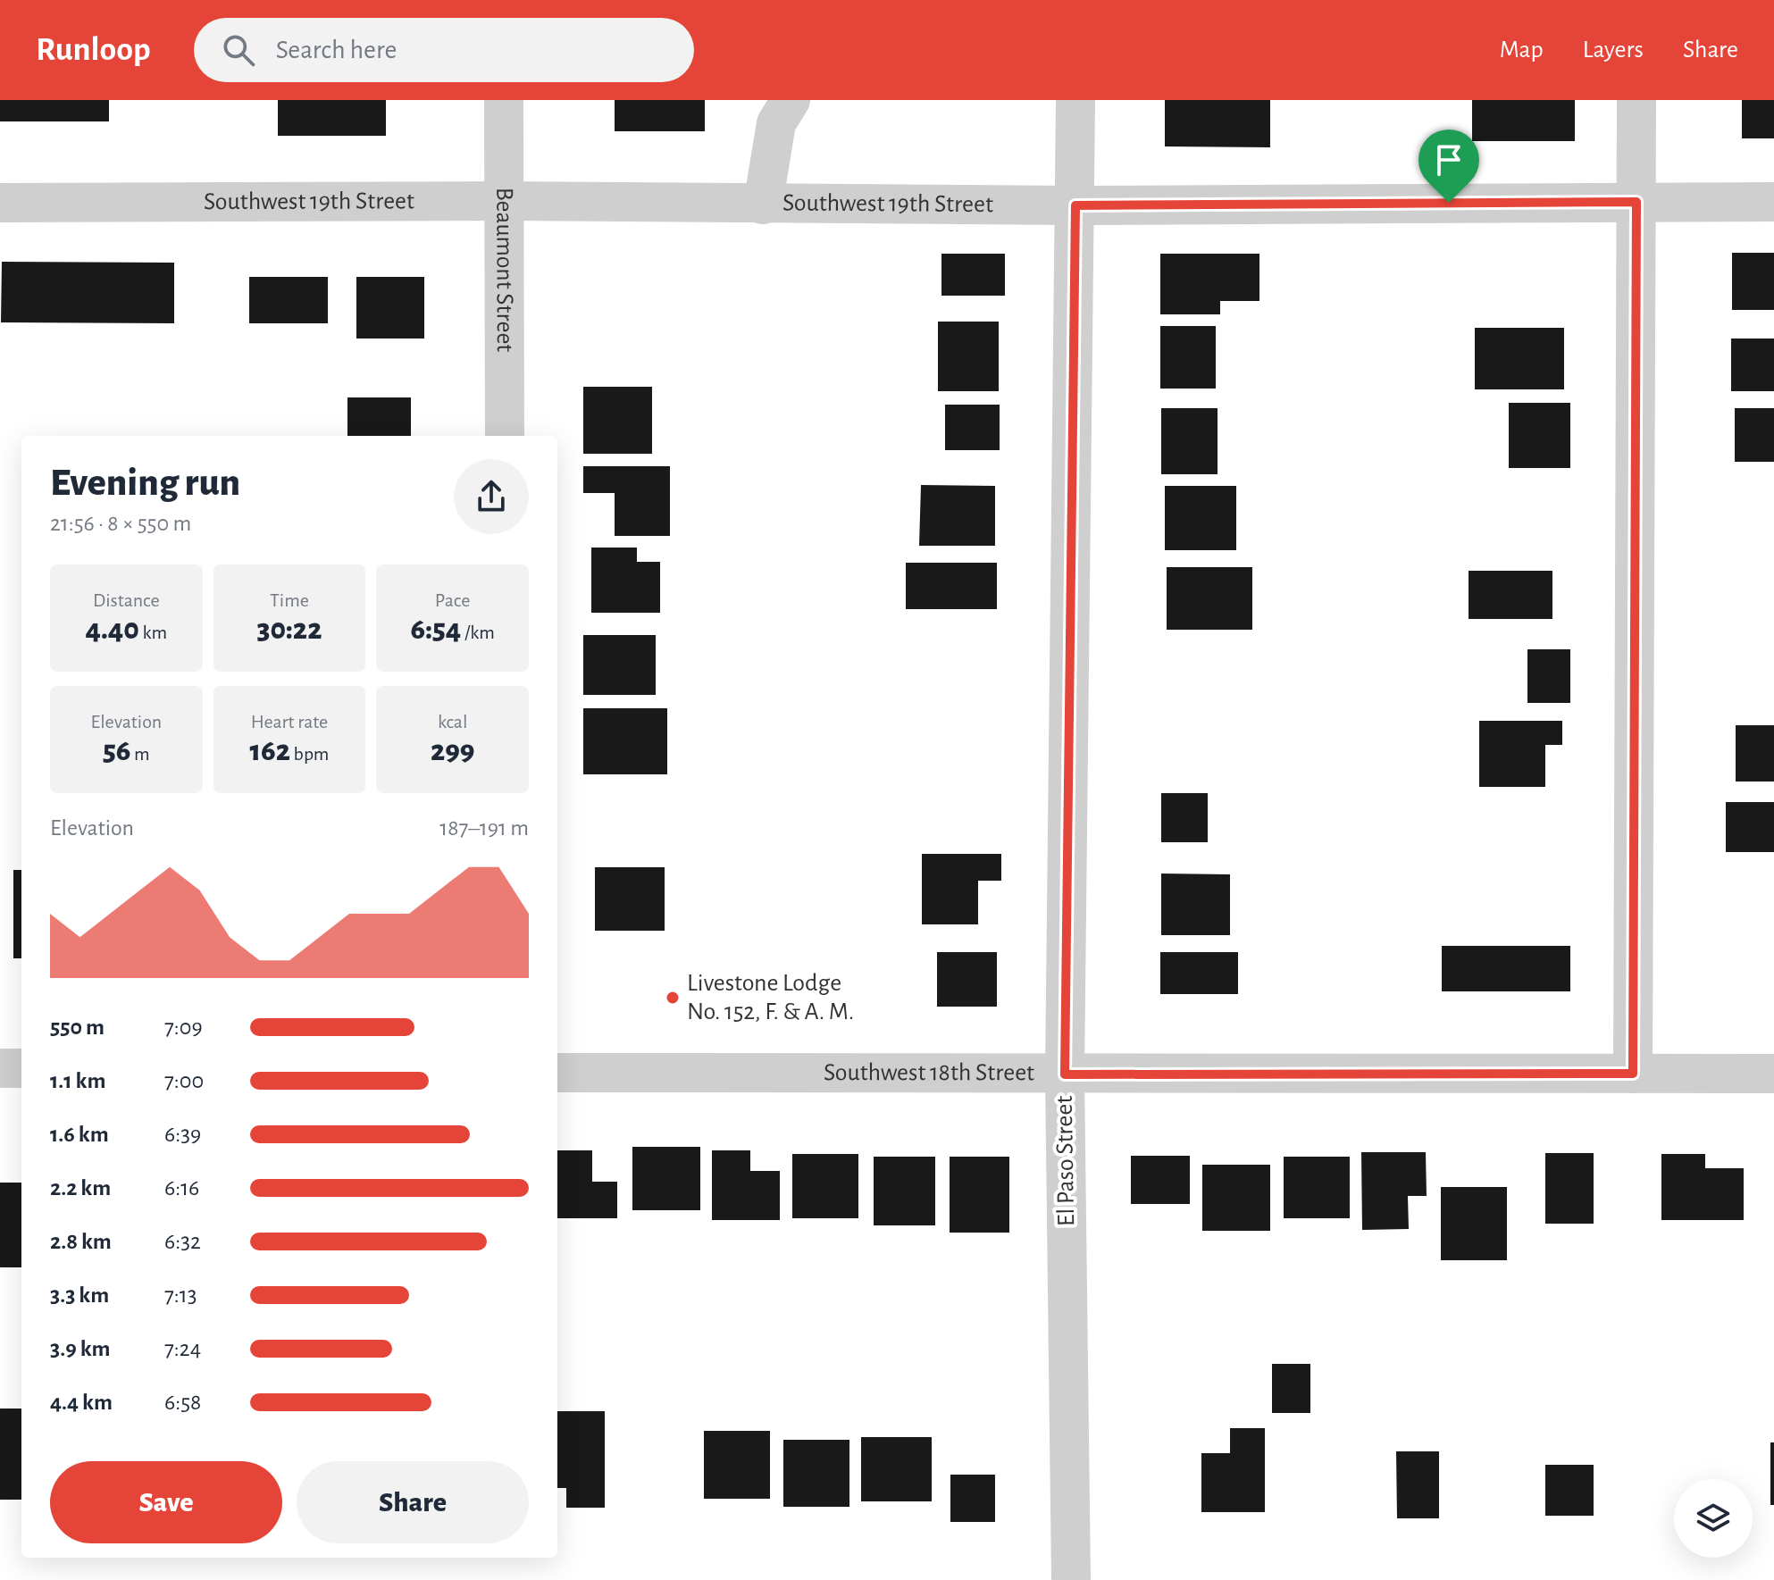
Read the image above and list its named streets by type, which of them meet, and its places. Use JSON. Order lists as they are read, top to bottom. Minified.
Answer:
{"streets":{"street":["Southwest 19th Street","Beaumont Street","Southwest 18th Street","El Paso Street"]},"crossings":[["Southwest 19th Street","Beaumont Street"],["Southwest 19th Street","El Paso Street"],["Southwest 18th Street","El Paso Street"]],"places":["Livestone Lodge No. 152, F. & A. M."],"page":{"header":"Runloop","search":"Search here","nav":["Map","Layers","Share"],"heading":["Evening run","21:56 · 8 × 550 m"],"stats":[["Distance","4.40 km"],["Time","30:22"],["Pace","6:54 /km"],["Elevation","56 m"],["Heart rate","162 bpm"],["kcal","299"]],"chart":["Elevation","187–191 m"],"list":[{"name":"550 m","note":"7:09"},{"name":"1.1 km","note":"7:00"},{"name":"1.6 km","note":"6:39"},{"name":"2.2 km","note":"6:16"},{"name":"2.8 km","note":"6:32"},{"name":"3.3 km","note":"7:13"},{"name":"3.9 km","note":"7:24"},{"name":"4.4 km","note":"6:58"}],"buttons":["Save","Share"]}}
